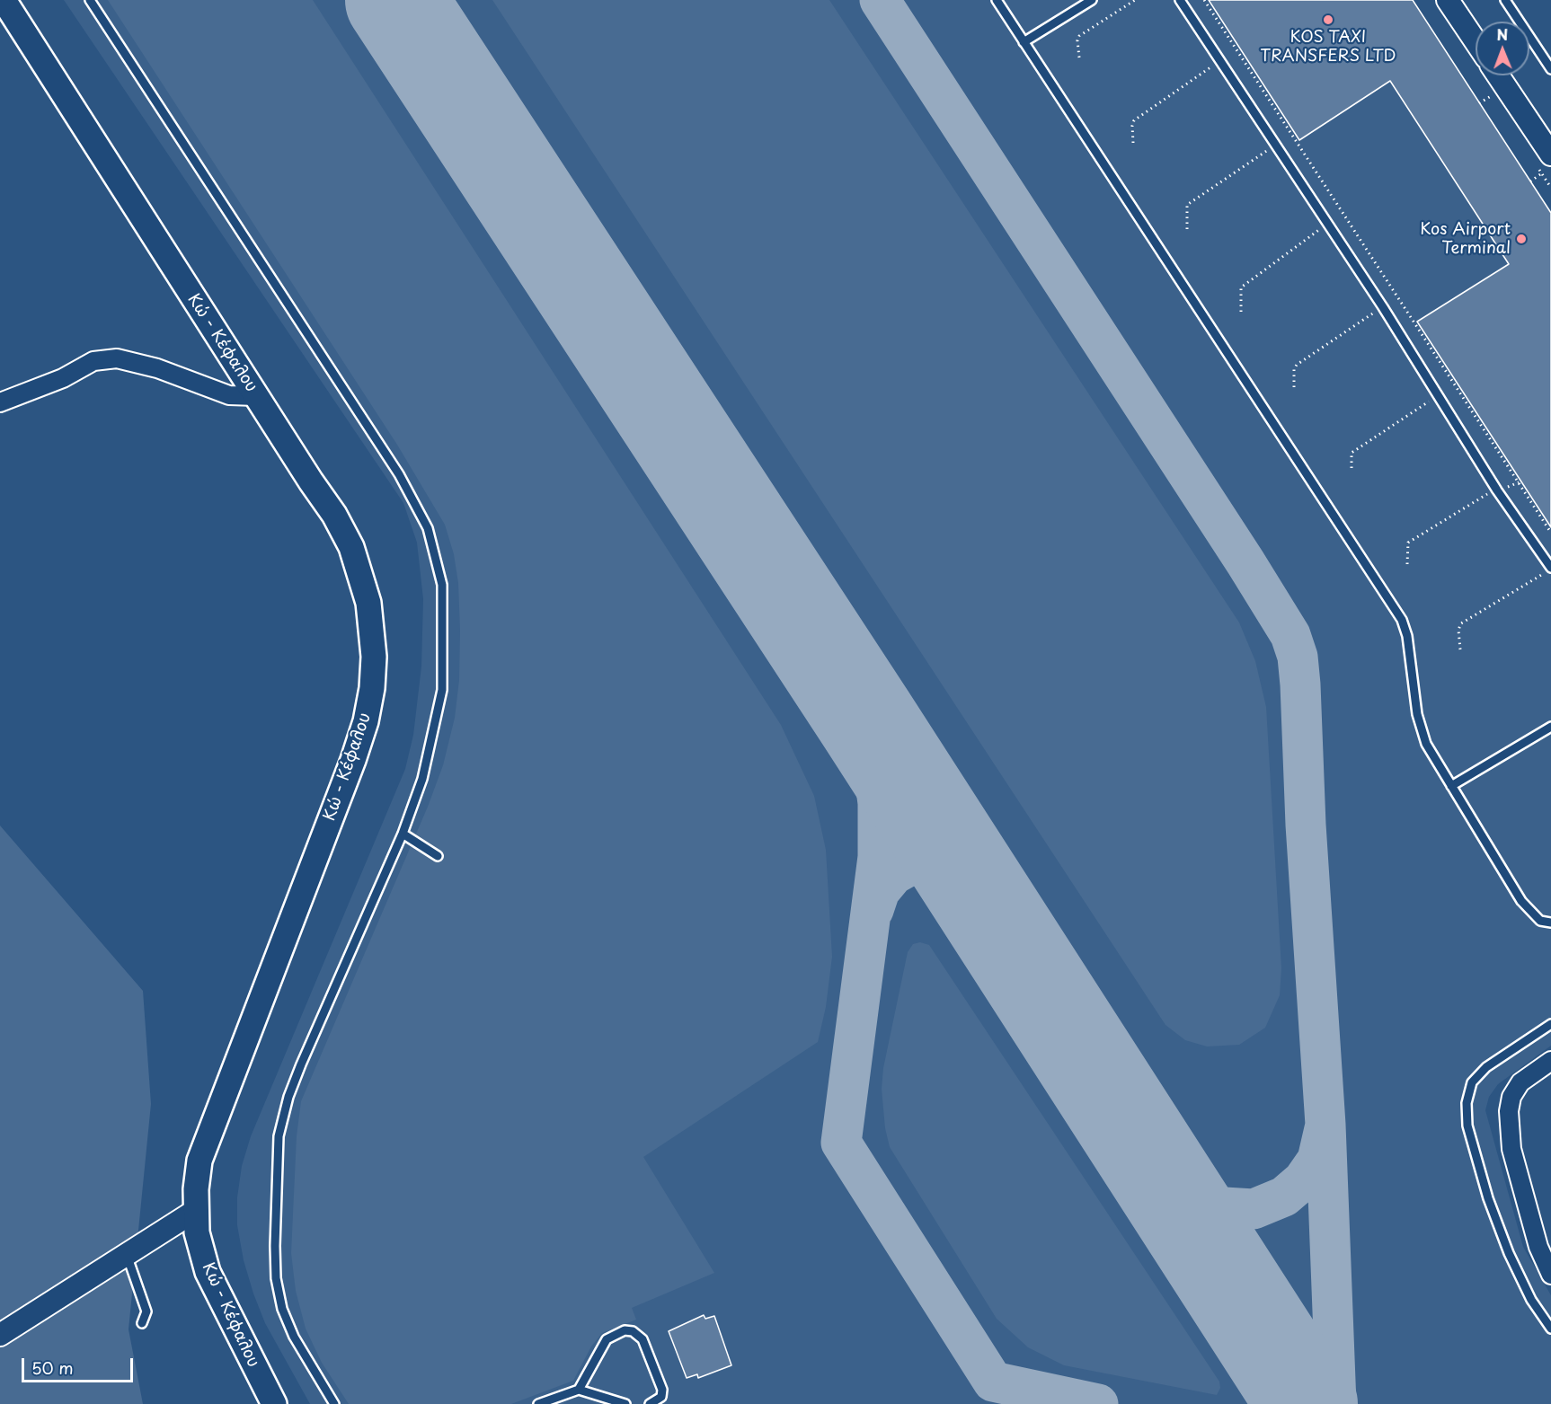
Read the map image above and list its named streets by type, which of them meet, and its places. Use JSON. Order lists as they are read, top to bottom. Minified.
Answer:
{"streets":{"main road":["Κώ - Κέφαλου"]},"places":["KOS TAXI TRANSFERS LTD","Kos Airport Terminal"],"scale_bar":"50 m","north":"top"}
